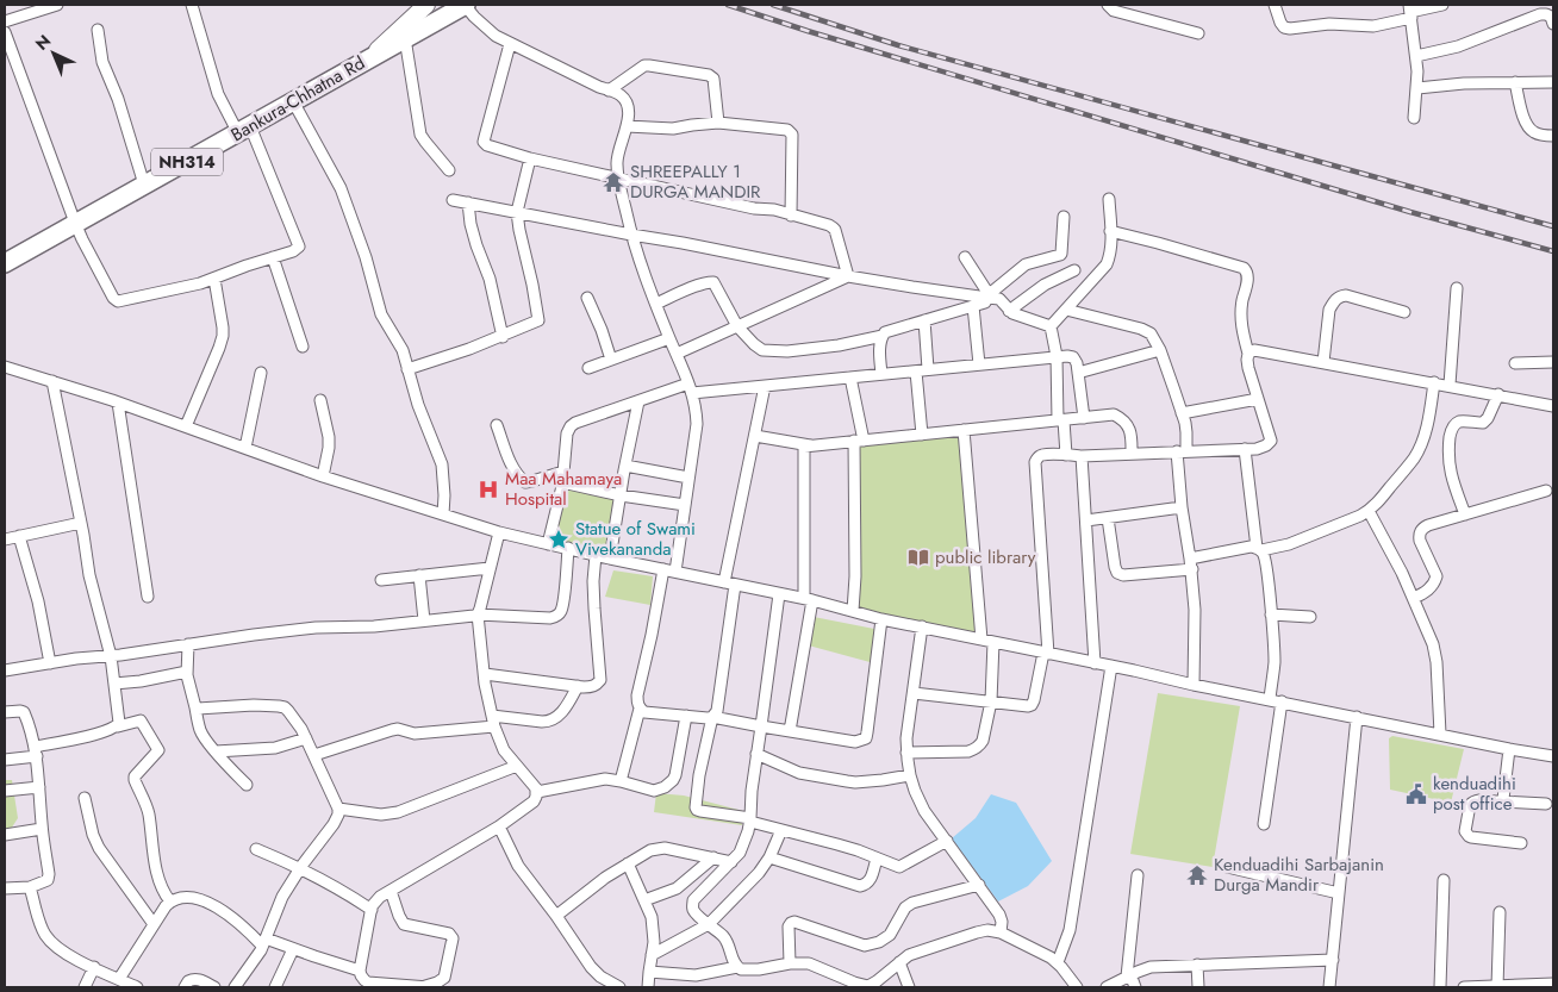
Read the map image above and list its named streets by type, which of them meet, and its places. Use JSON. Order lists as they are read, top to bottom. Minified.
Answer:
{"streets":{"highway":["Bankura-Chhatna Rd","NH314"]},"places":{"temple":["SHREEPALLY 1 DURGA MANDIR","Kenduadihi Sarbajanin Durga Mandir"],"hospital":["Maa Mahamaya Hospital"],"place":["Statue of Swami Vivekananda"],"library":["public library"],"public building":["kenduadihi post office"]},"north":"top left"}
